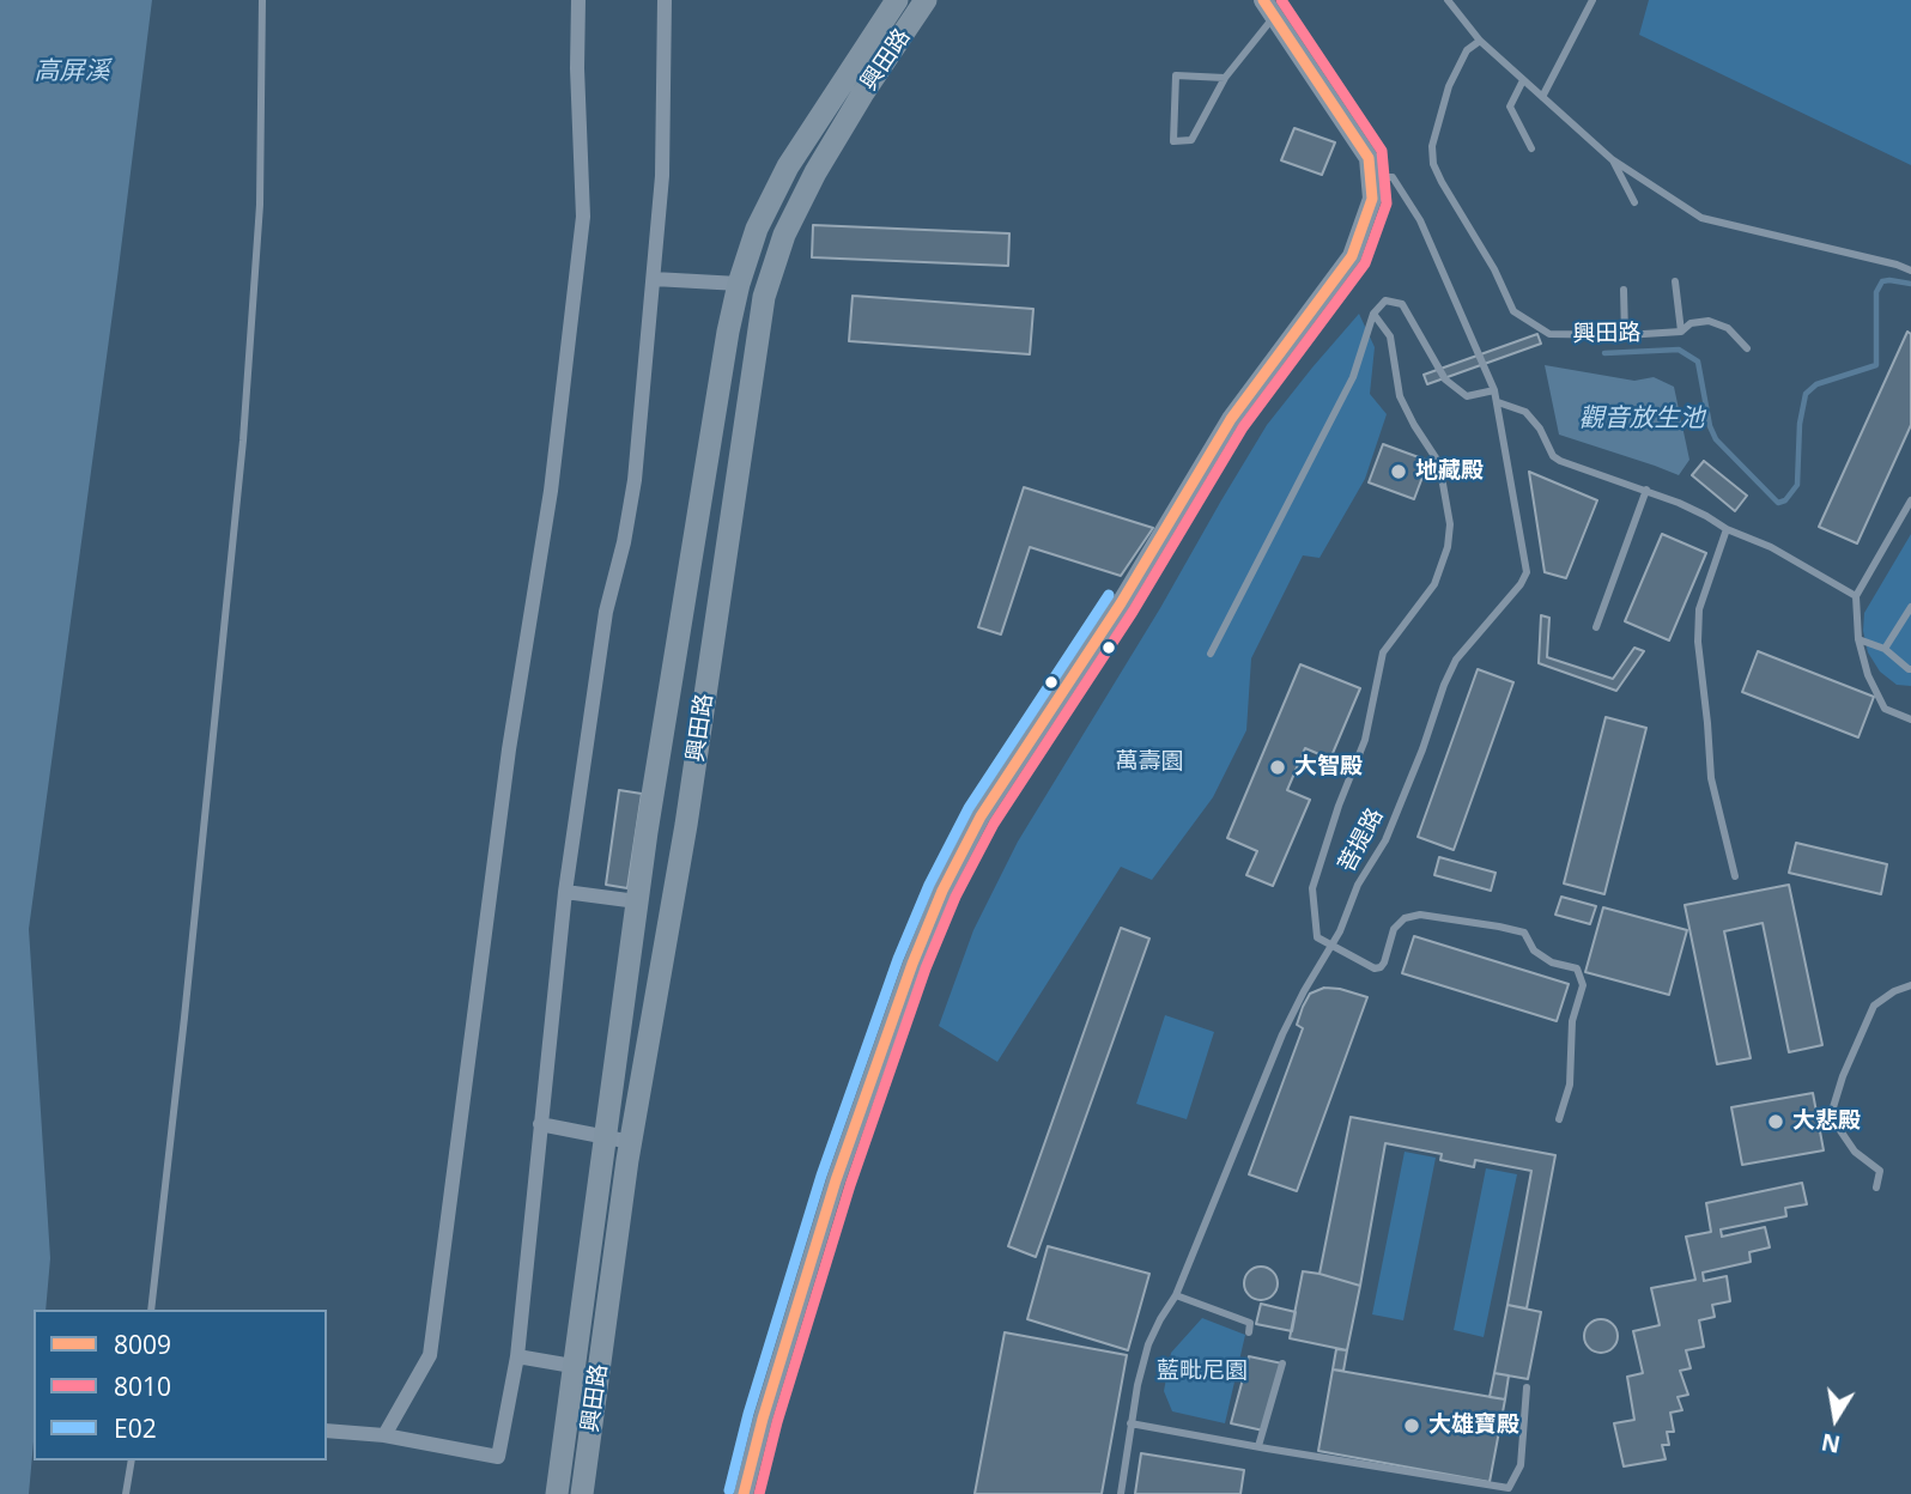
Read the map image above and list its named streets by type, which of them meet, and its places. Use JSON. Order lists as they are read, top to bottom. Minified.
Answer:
{"streets":{"main road":["興田路"],"lane":["菩提路"]},"water":["高屏溪","觀音放生池"],"parks":["萬壽園","藍毗尼園"],"places":["地藏殿","大智殿","大悲殿","大雄寶殿"],"lines":["transit line 8009","transit line 8010","transit line E02"],"legend":["8009","8010","E02"],"north":"bottom"}
